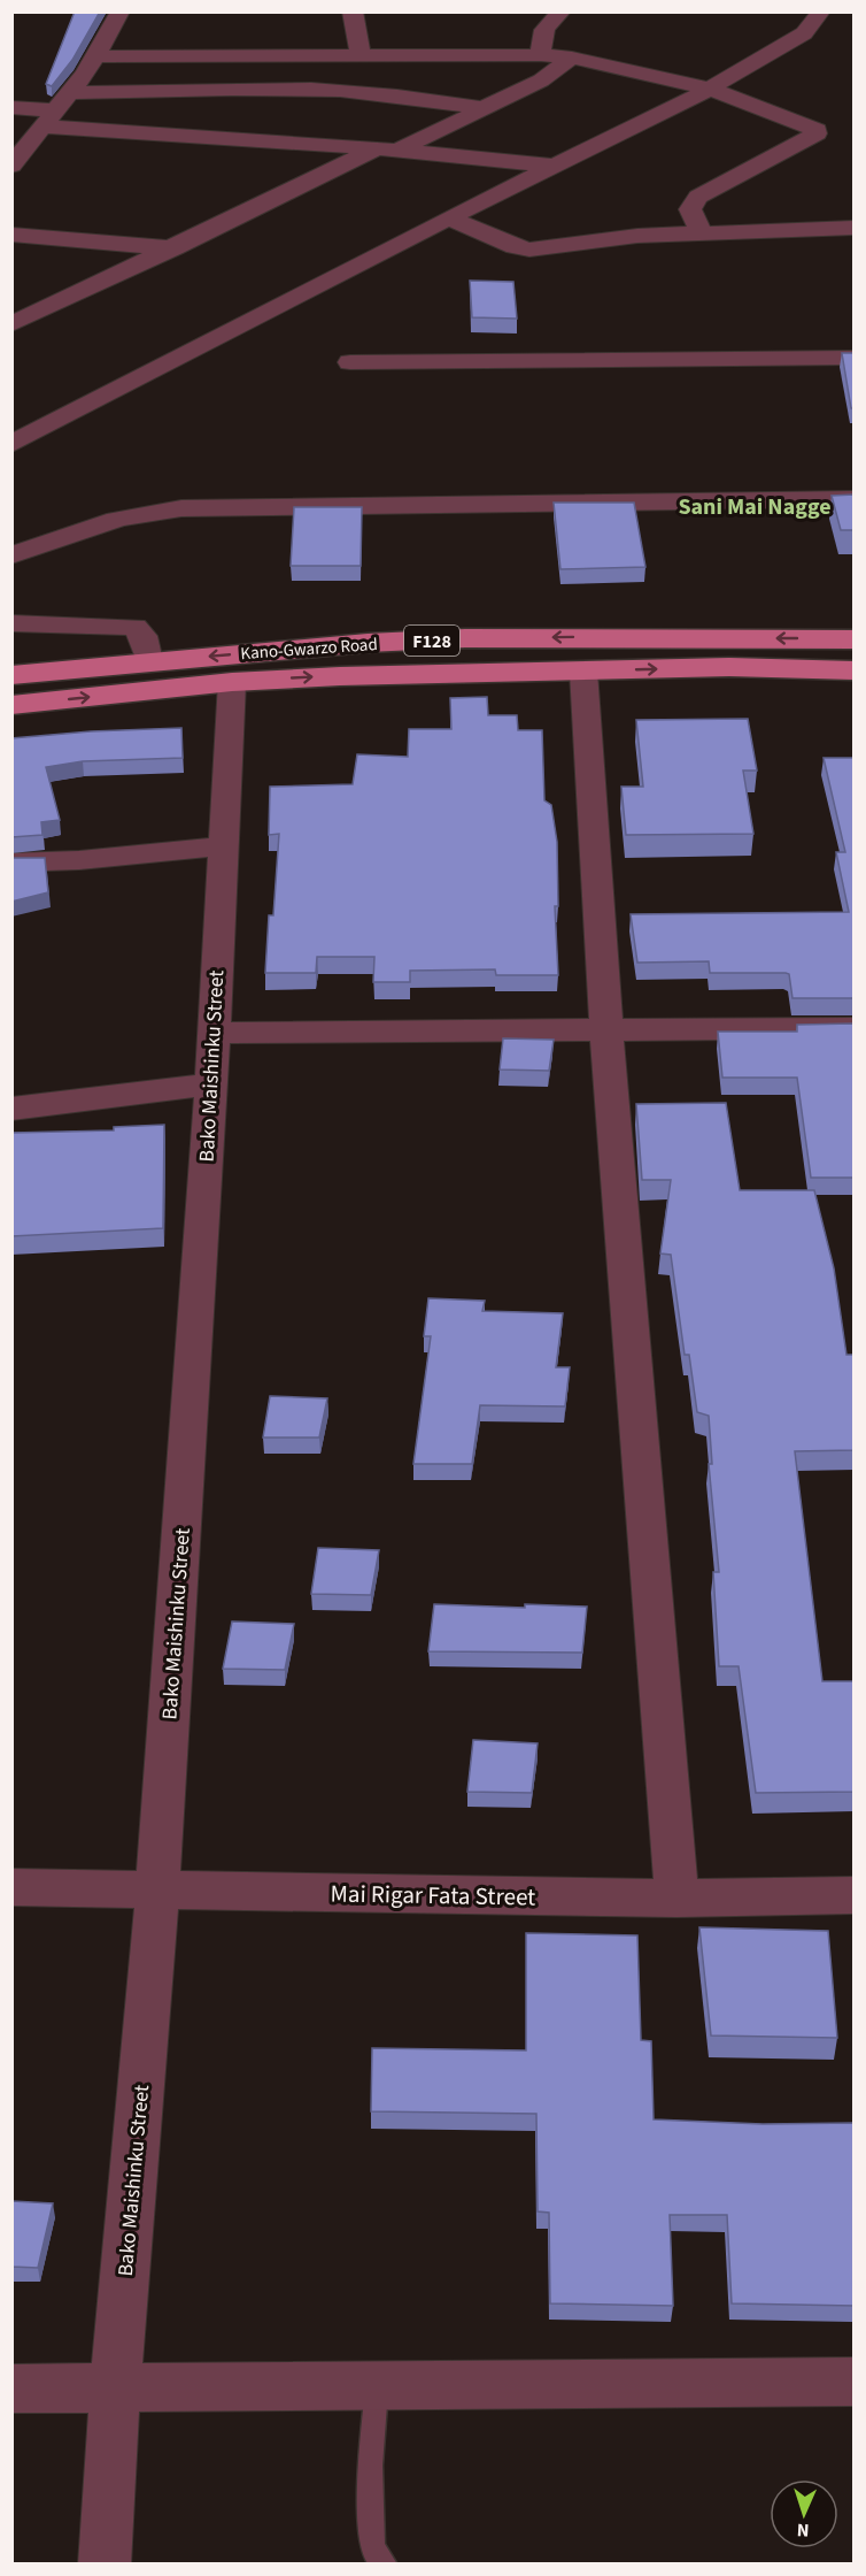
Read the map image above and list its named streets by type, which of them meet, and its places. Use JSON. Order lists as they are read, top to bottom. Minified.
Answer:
{"streets":{"main road":["F128","Kano-Gwarzo Road"],"street":["Bako Maishinku Street","Mai Rigar Fata Street"]},"crossings":[["Kano-Gwarzo Road","Bako Maishinku Street"],["Bako Maishinku Street","Mai Rigar Fata Street"]],"districts":["Sani Mai Nagge"],"north":"bottom"}
